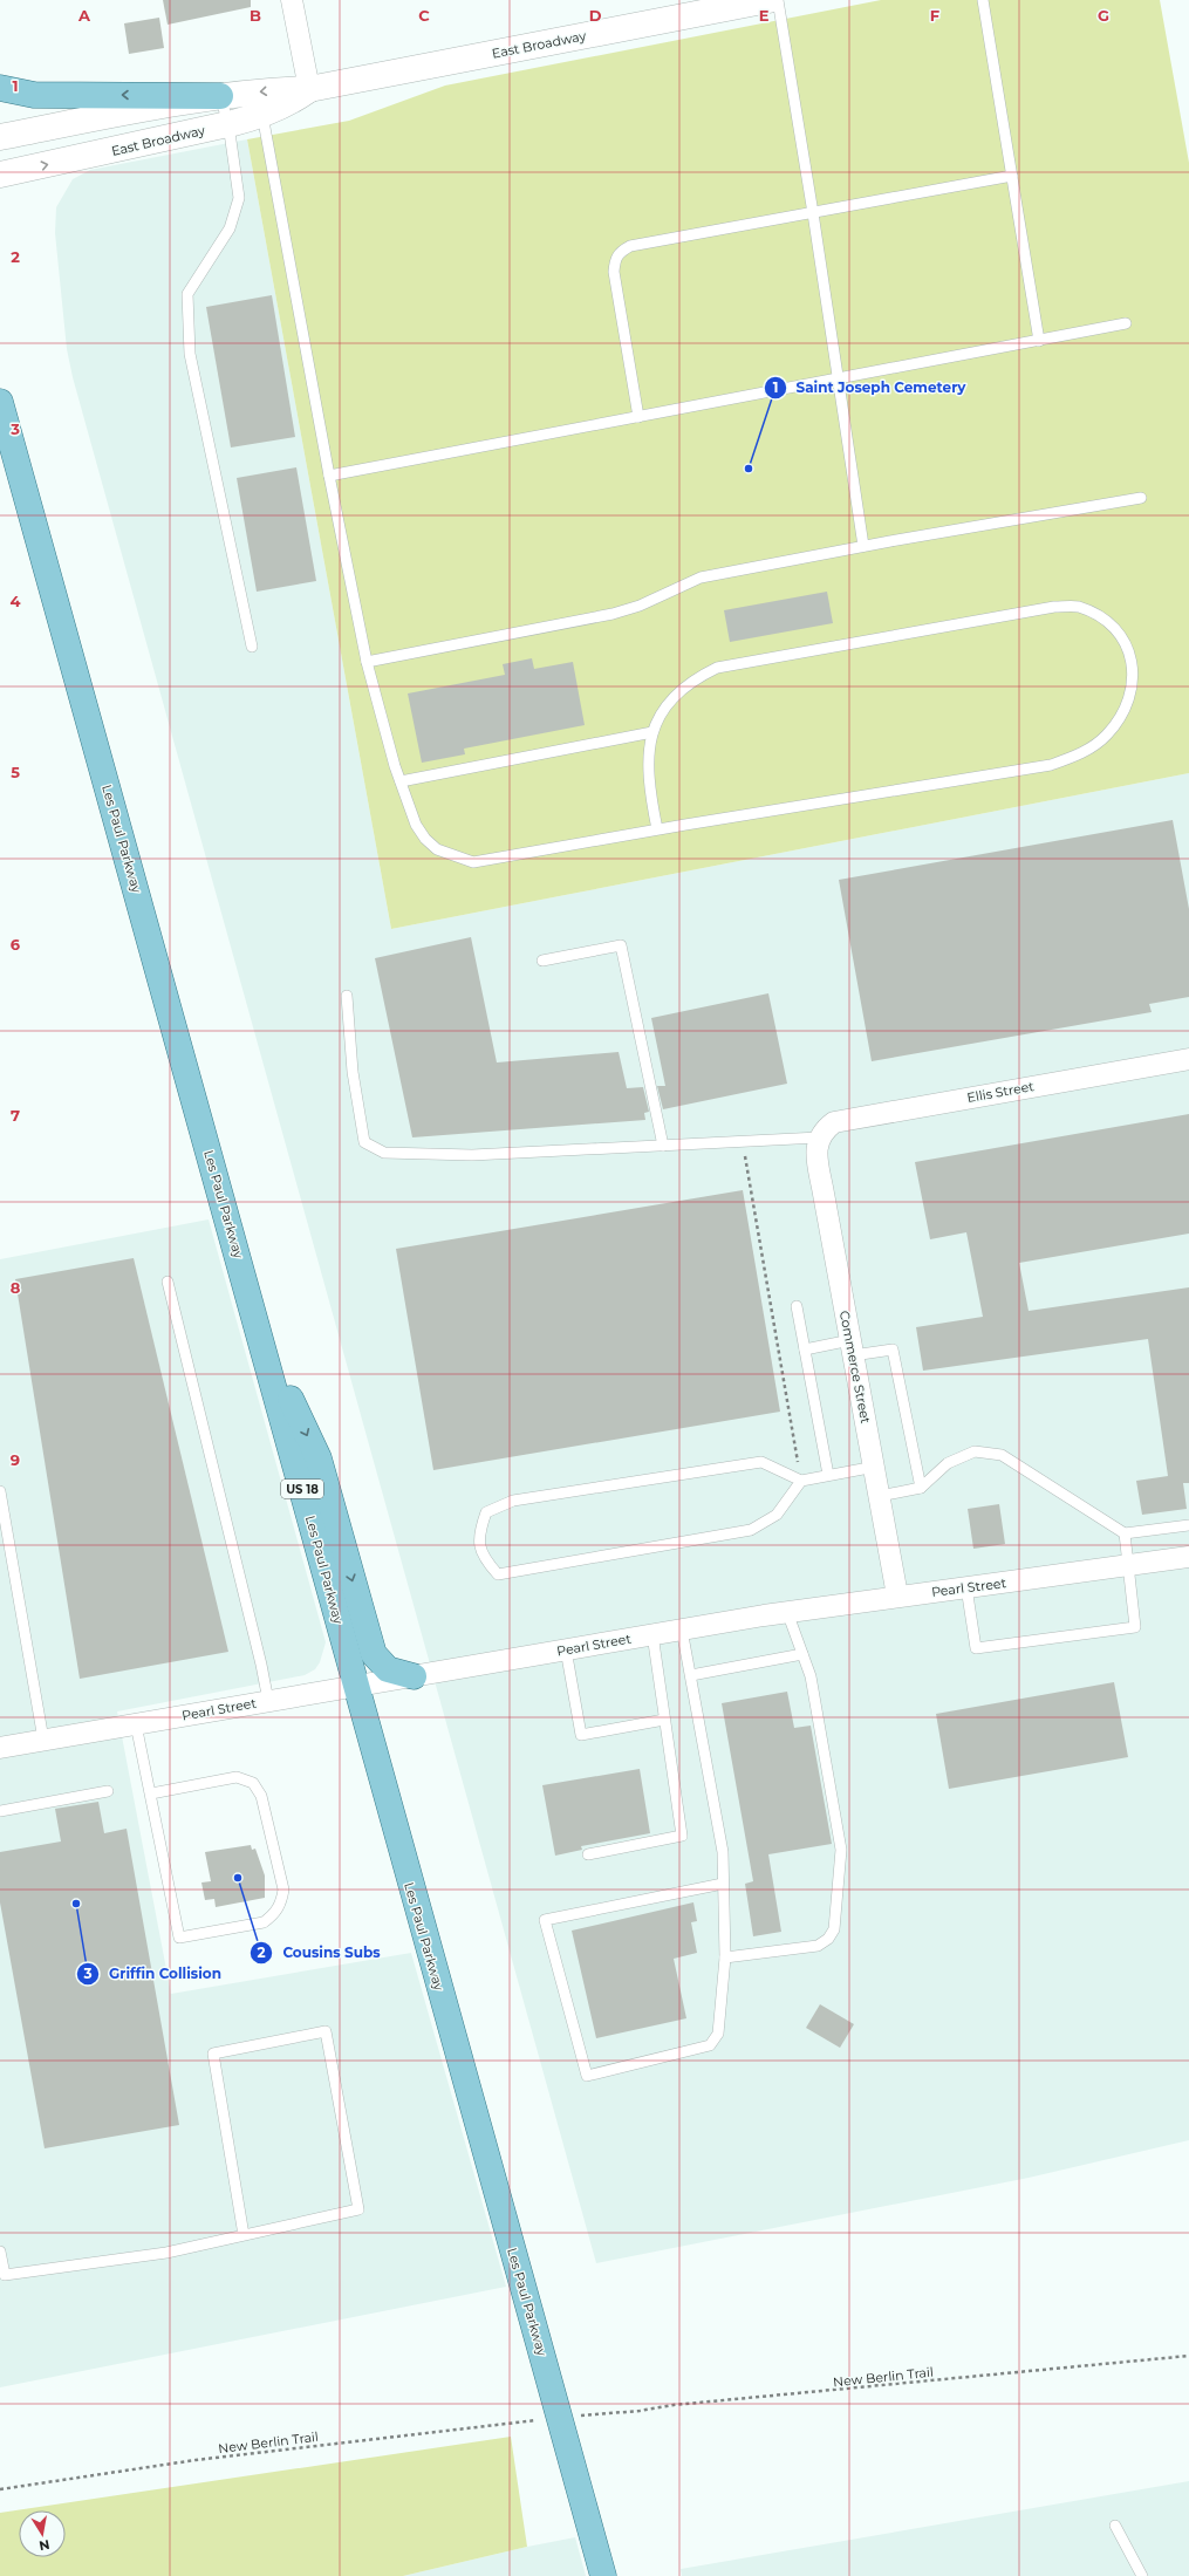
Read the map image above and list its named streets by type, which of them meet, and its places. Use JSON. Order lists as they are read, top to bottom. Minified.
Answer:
{"streets":{"main road":["East Broadway","Les Paul Parkway","US 18"],"street":["Ellis Street","Commerce Street","Pearl Street"],"path":["New Berlin Trail"]},"crossings":[["Les Paul Parkway","Pearl Street"],["Ellis Street","Commerce Street"],["Commerce Street","Pearl Street"]],"places":["Saint Joseph Cemetery","Cousins Subs","Griffin Collision"],"north":"bottom","grid":{"columns":["A","B","C","D","E","F","G"],"rows":["1","2","3","4","5","6","7","8","9"]}}
